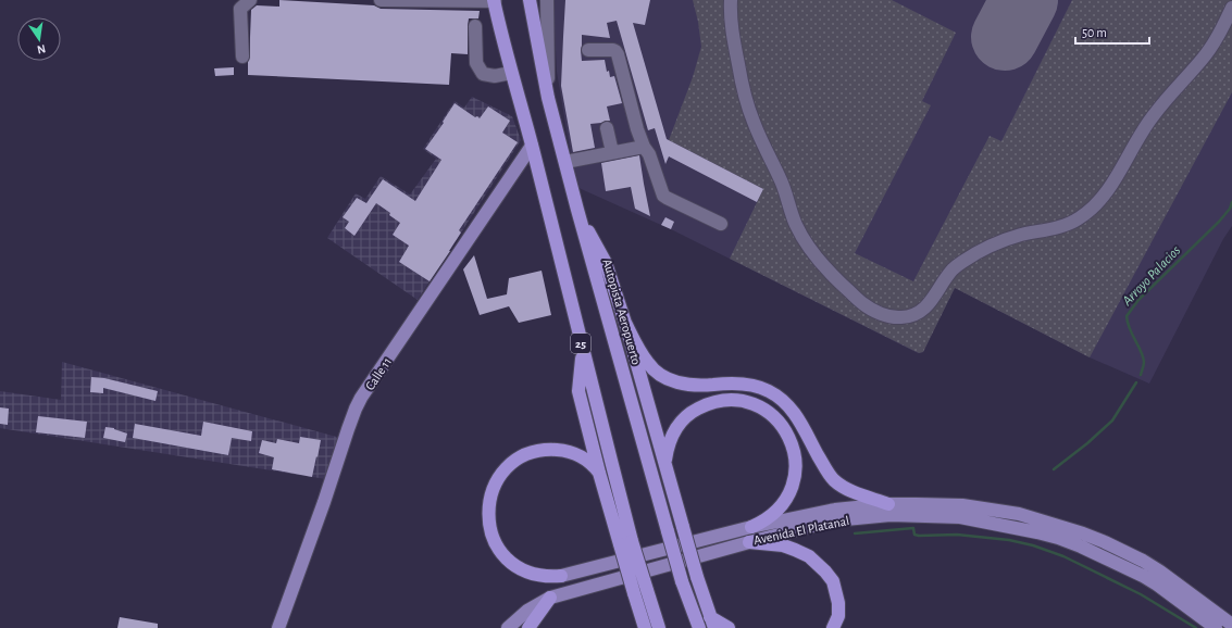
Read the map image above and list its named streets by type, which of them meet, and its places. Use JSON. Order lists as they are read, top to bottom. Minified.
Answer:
{"streets":{"highway":["Autopista Aeropuerto","25"],"main road":["Calle 11","Avenida El Platanal"]},"crossings":[["25","Calle 11"]],"water":["Arroyo Palacios"],"scale_bar":"50 m","north":"bottom"}
